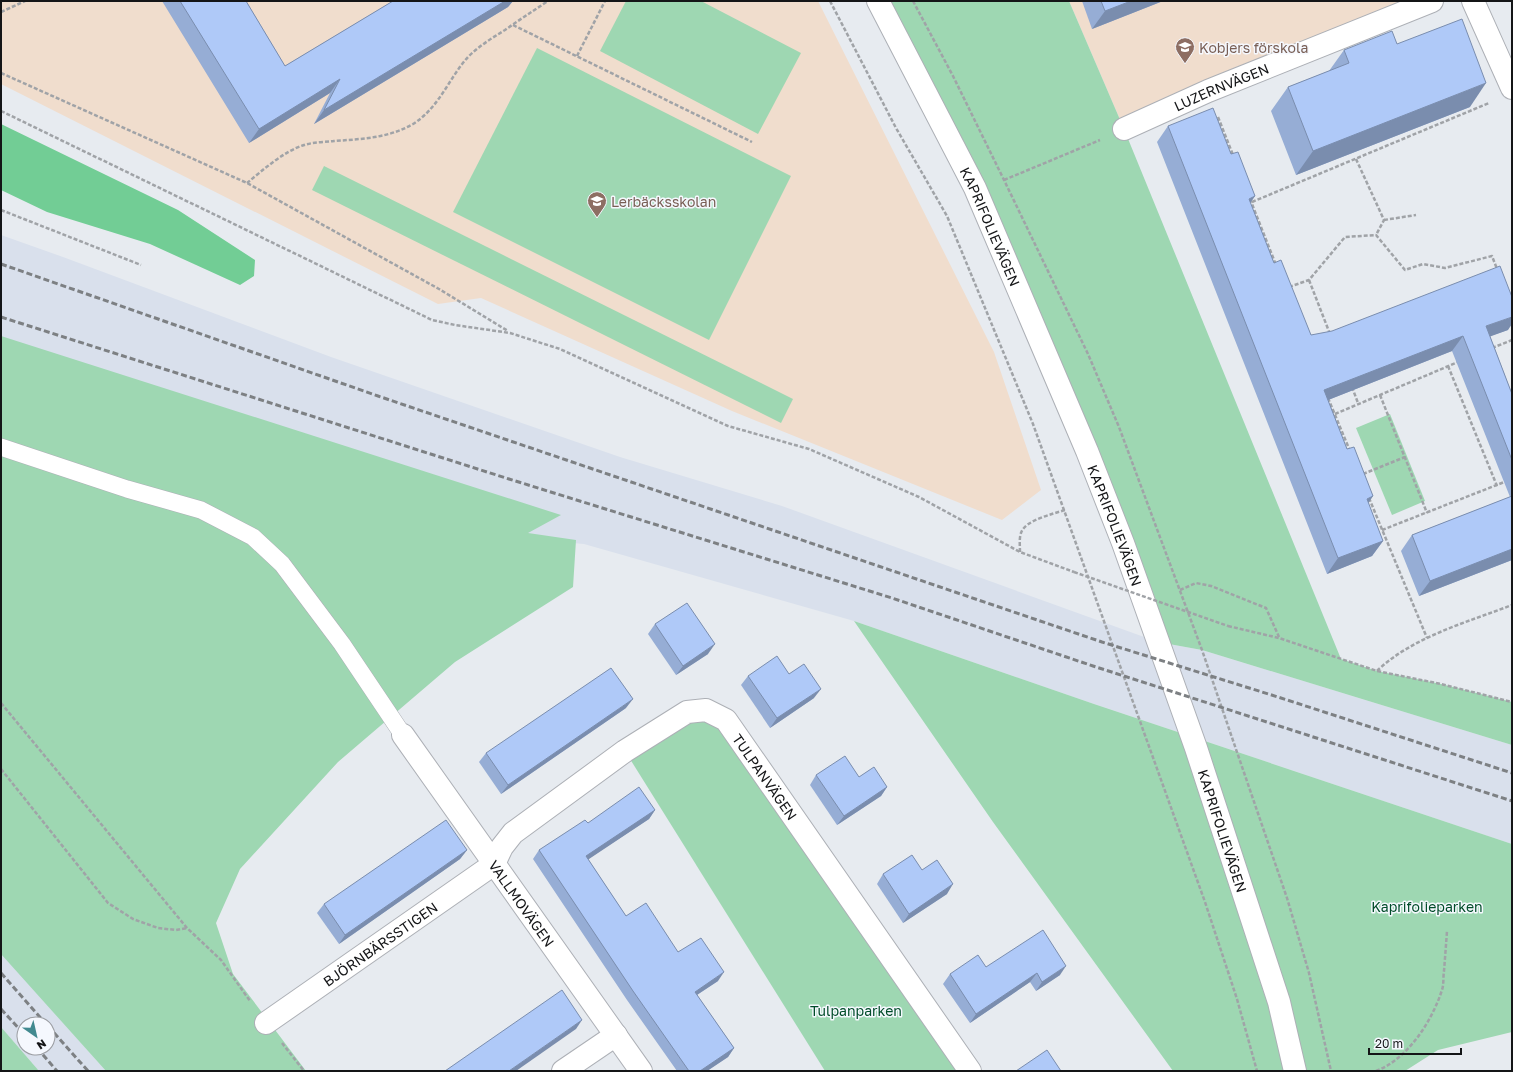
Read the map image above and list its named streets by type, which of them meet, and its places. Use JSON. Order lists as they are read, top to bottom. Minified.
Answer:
{"streets":{"street":["LUZERNVÄGEN","KAPRIFOLIEVÄGEN","TULPANVÄGEN","VALLMOVÄGEN","BJÖRNBÄRSSTIGEN"]},"crossings":[["TULPANVÄGEN","VALLMOVÄGEN"],["TULPANVÄGEN","BJÖRNBÄRSSTIGEN"],["VALLMOVÄGEN","BJÖRNBÄRSSTIGEN"]],"parks":["Kaprifolieparken","Tulpanparken"],"places":{"school or university":["Kobjers förskola","Lerbäcksskolan"]},"scale_bar":"20 m","north":"bottom right"}
